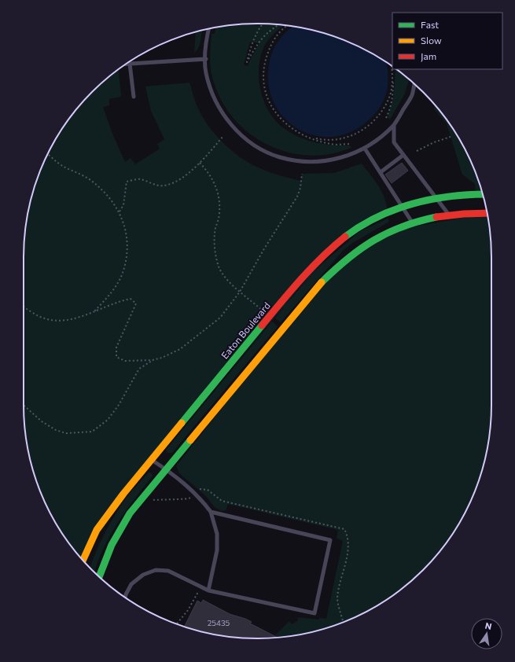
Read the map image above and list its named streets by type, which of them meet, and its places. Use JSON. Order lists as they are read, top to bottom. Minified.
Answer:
{"streets":{"street":["Eaton Boulevard"]},"house_numbers":["25435"],"legend":["Fast","Slow","Jam"],"north":"top"}
